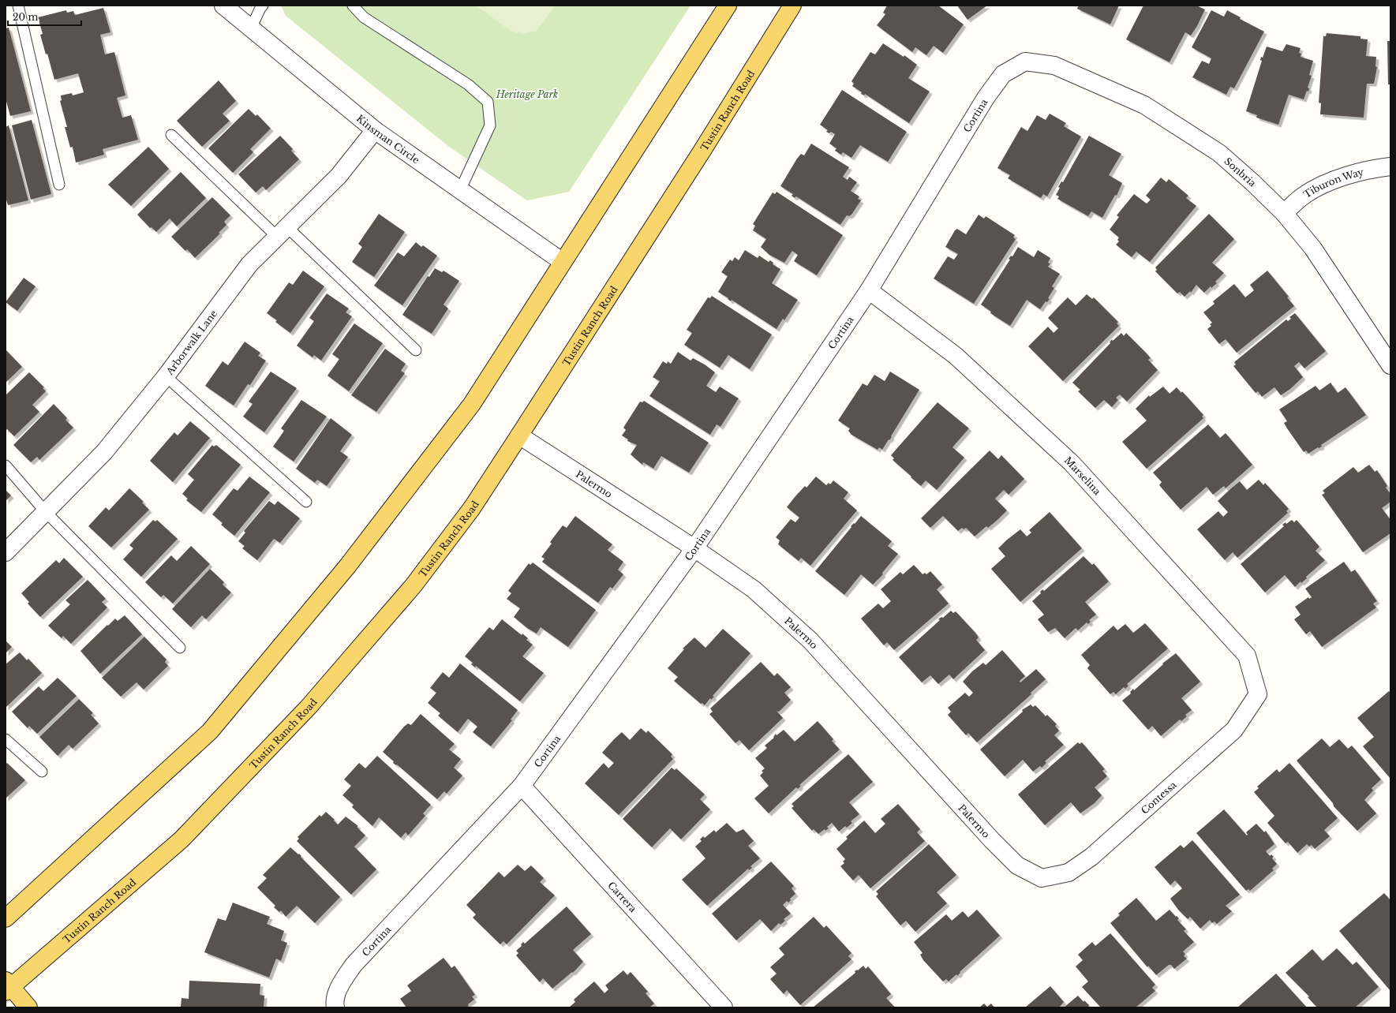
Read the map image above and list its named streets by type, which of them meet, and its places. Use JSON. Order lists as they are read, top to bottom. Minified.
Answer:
{"streets":{"main road":["Tustin Ranch Road"],"street":["Cortina","Kinsman Circle","Sonbria","Tiburon Way","Arborwalk Lane","Marselina","Palermo","Contessa","Carrera"]},"crossings":[["Tustin Ranch Road","Palermo"],["Cortina","Sonbria"],["Cortina","Marselina"],["Cortina","Palermo"],["Cortina","Carrera"],["Kinsman Circle","Arborwalk Lane"],["Sonbria","Tiburon Way"],["Marselina","Contessa"],["Palermo","Contessa"]],"parks":["Heritage Park"],"scale_bar":"20 m"}
